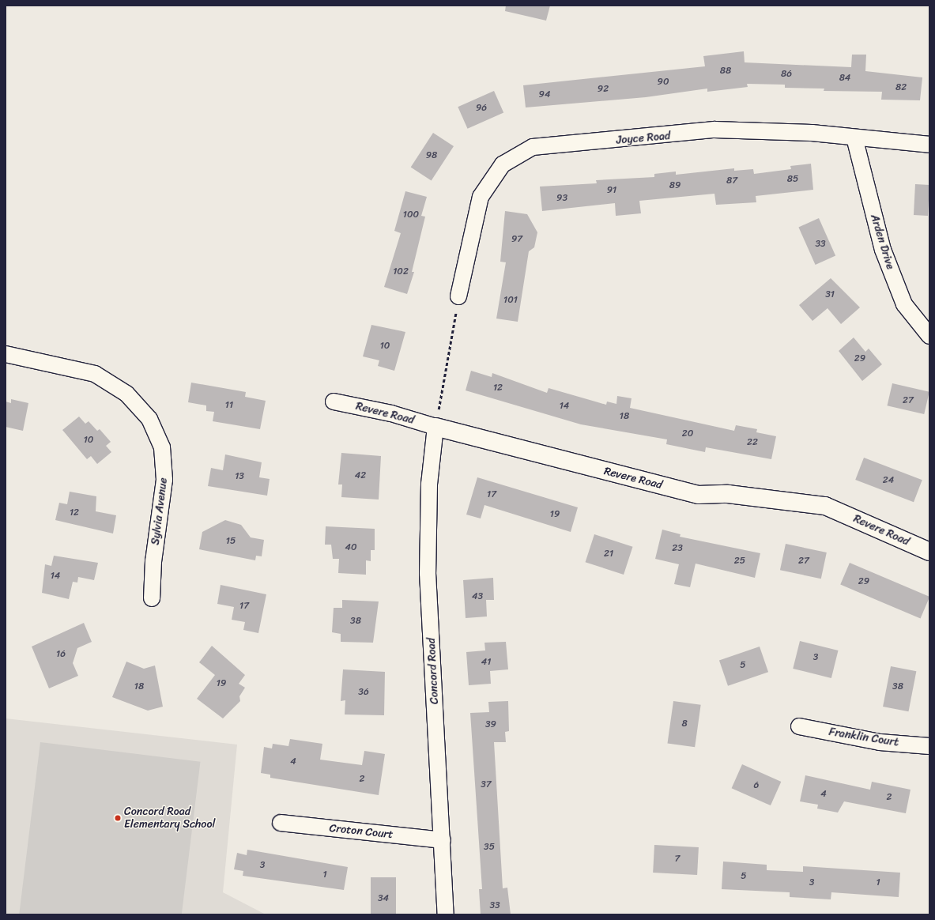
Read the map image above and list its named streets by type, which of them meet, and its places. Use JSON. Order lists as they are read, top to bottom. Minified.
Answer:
{"streets":{"street":["Joyce Road","Arden Drive","Revere Road","Sylvia Avenue","Concord Road","Franklin Court","Croton Court"]},"crossings":[["Joyce Road","Arden Drive"],["Revere Road","Concord Road"],["Concord Road","Croton Court"]],"places":["Concord Road Elementary School"],"house_numbers":["88","86","84","90","82","92","94","96","98","85","87","89","91","93","100","97","33","102","31","101","10","29","12","27","11","14","18","20","10","22","42","13","24","17","12","19","15","40","23","21","25","27","14","29","43","17","38","16","3","41","5","19","18","38","36","8","39","4","2","37","6","4","2","35","7","3","1","5","3","1","34","33"]}
